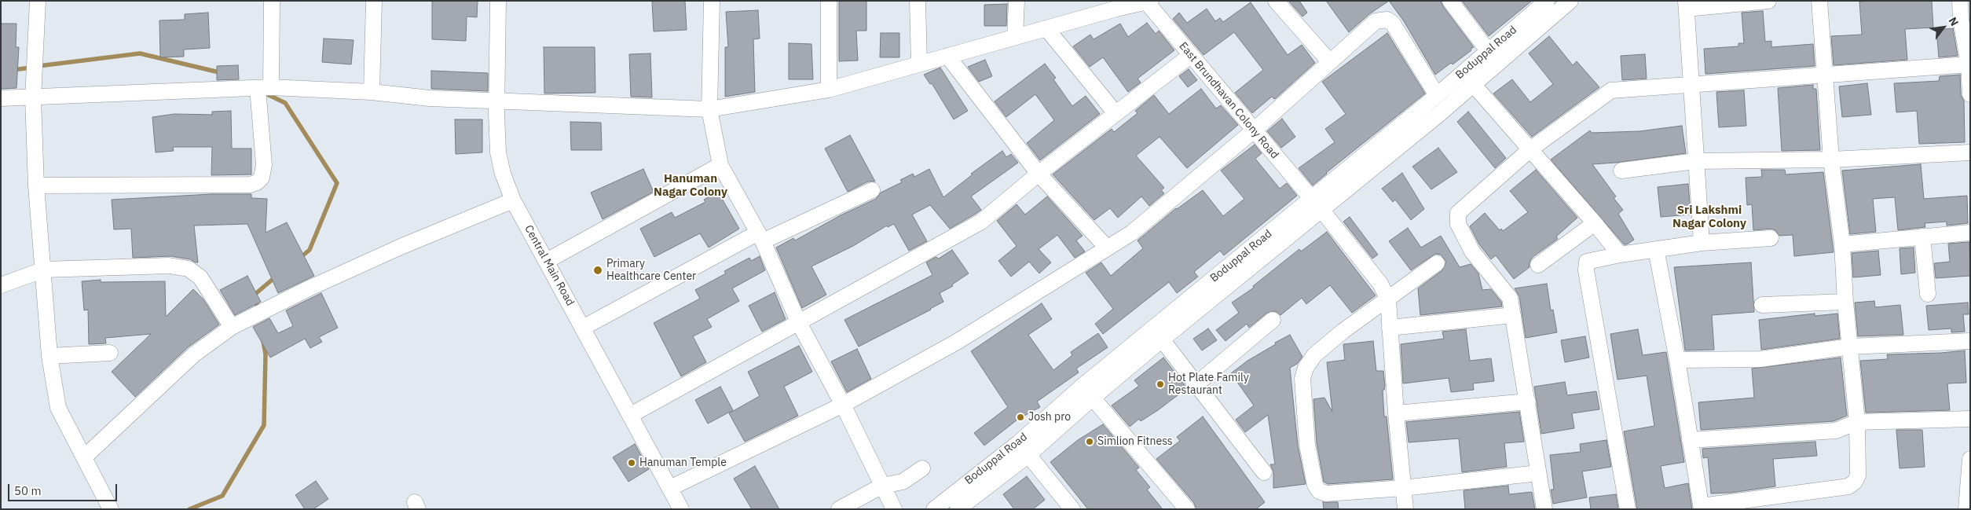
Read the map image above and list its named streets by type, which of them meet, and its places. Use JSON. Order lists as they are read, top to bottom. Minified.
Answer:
{"streets":{"street":["Boduppal Road","East Brundhavan Colony Road","Central Main Road"]},"crossings":[["Boduppal Road","East Brundhavan Colony Road"]],"districts":["Hanuman Nagar Colony","Sri Lakshmi Nagar Colony"],"places":["Primary Healthcare Center","Hot Plate Family Restaurant","Josh pro","Simlion Fitness","Hanuman Temple"],"scale_bar":"50 m","north":"top right"}
